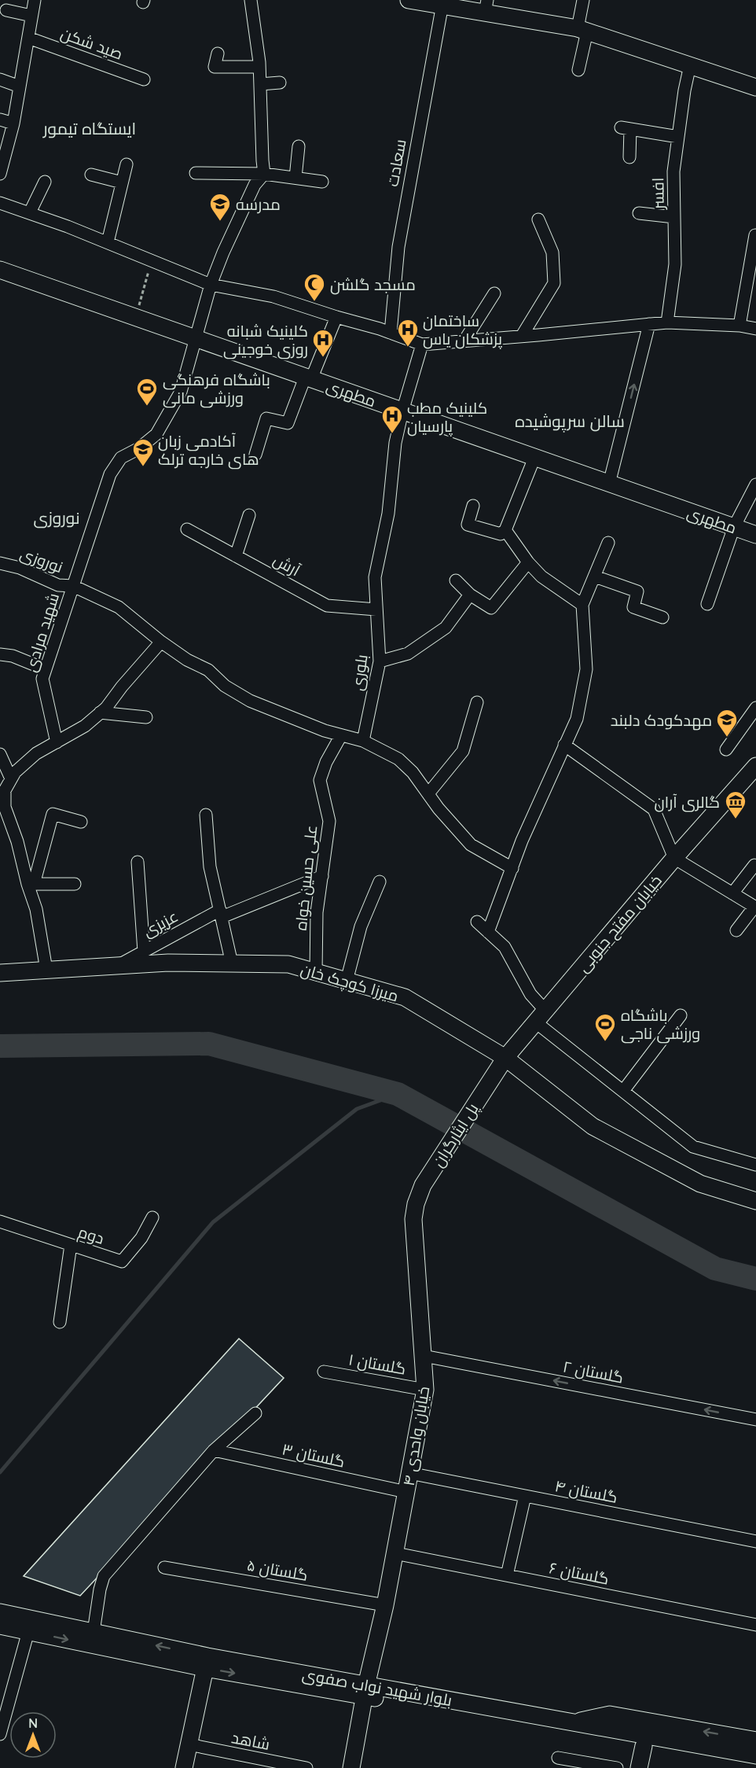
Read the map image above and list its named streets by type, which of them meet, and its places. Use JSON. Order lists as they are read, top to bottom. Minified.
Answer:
{"streets":{"main road":["مطهری","خیابان مفتح جنوبی","میرزا کوچک خان","پل ایثارگران","خیابان واحدی ۴","بلوار شهید نواب صفوی"],"street":["صید شکن","سعادت","افسر","نوروزی","آرش","شهید مرادی","بلوری","علی حسین خواه","عزیزی","دوم","گلستان ۱","گلستان ۲","گلستان ۳","گلستان ۴","گلستان ۵","گلستان ۶","شاهد"]},"crossings":[["مطهری","شهید مرادی"],["مطهری","بلوری"],["نوروزی","شهید مرادی"],["نوروزی","بلوری"],["نوروزی","علی حسین خواه"],["آرش","بلوری"],["علی حسین خواه","عزیزی"],["علی حسین خواه","میرزا کوچک خان"],["عزیزی","میرزا کوچک خان"],["خیابان مفتح جنوبی","میرزا کوچک خان"],["خیابان مفتح جنوبی","پل ایثارگران"],["پل ایثارگران","خیابان واحدی ۴"],["گلستان ۱","خیابان واحدی ۴"],["گلستان ۲","خیابان واحدی ۴"],["خیابان واحدی ۴","گلستان ۳"],["خیابان واحدی ۴","گلستان ۴"],["خیابان واحدی ۴","گلستان ۵"],["خیابان واحدی ۴","گلستان ۶"],["خیابان واحدی ۴","بلوار شهید نواب صفوی"]],"one_way":["گلستان ۲"],"districts":["ایستگاه تیمور","سالن سرپوشیده","نوروزی"],"places":{"school or university":["مدرسه","آکادمی زبان های خارجه ترلک","مهدکودک دلبند"],"mosque":["مسجد گلشن"],"hospital":["ساختمان پزشکان یاس","کلینیک شبانه روزی خوجینی","کلینیک مطب پارسیان"],"sports":["باشگاه فرهنگی ورزشی مانی","باشگاه ورزشی ناجی"],"museum":["گالری آران"]},"north":"top"}
